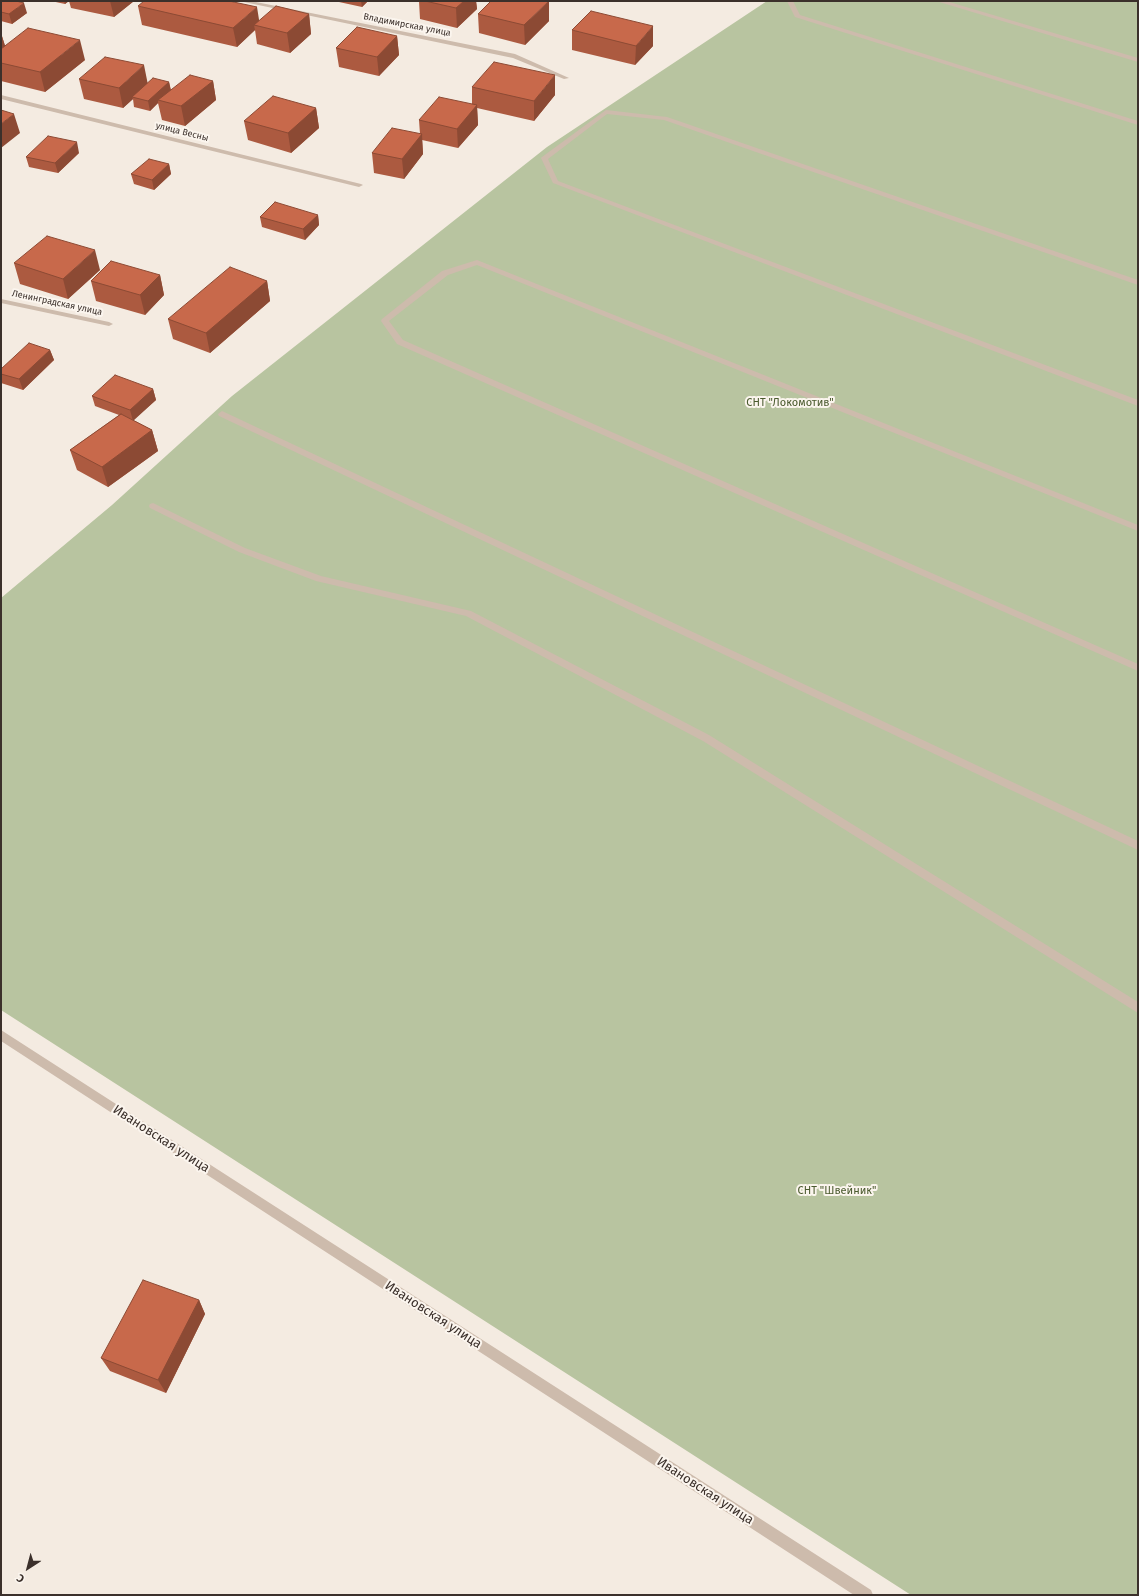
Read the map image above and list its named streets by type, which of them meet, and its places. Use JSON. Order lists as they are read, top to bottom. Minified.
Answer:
{"streets":{"street":["Владимирская улица","улица Весны","Ленинградская улица","Ивановская улица"]},"parks":["СНТ \"Локомотив\"","СНТ \"Швейник\""],"north":"bottom left"}
